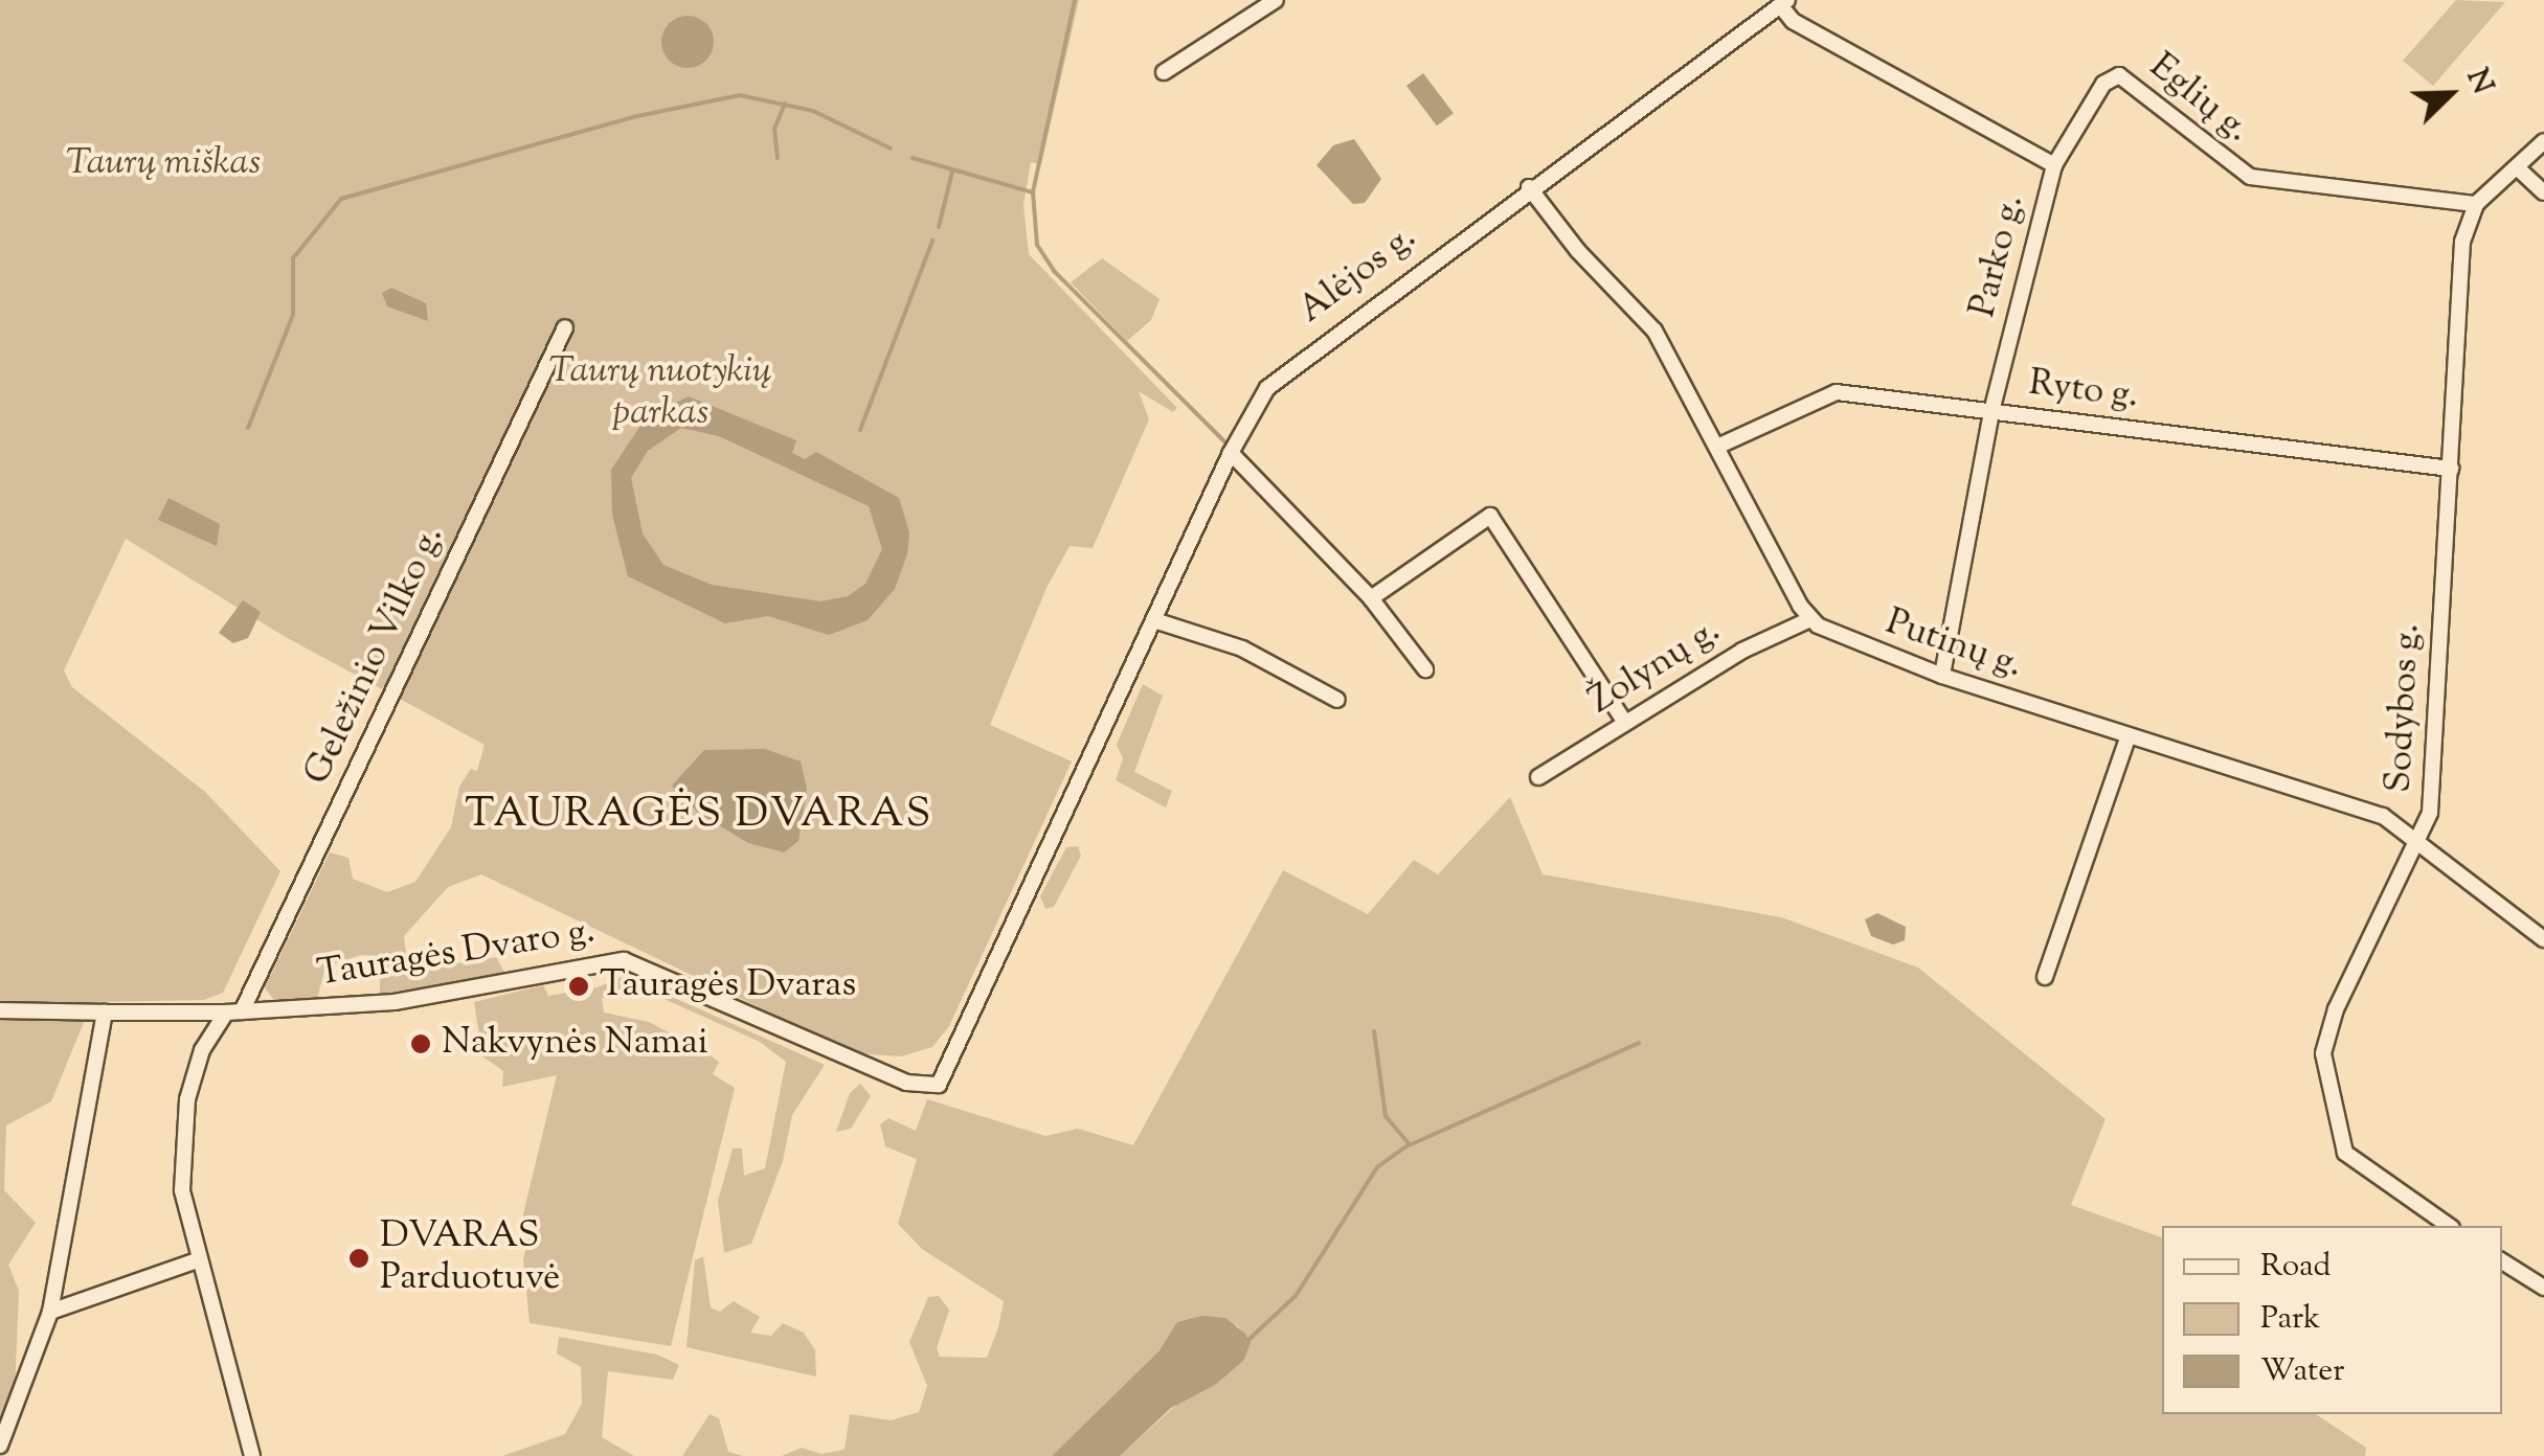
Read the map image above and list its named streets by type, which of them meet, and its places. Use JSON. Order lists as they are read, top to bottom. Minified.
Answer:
{"streets":{"street":["Eglių g.","Parko g.","Alėjos g.","Ryto g.","Putinų g.","Geležinio Vilko g.","Žolynų g.","Sodybos g.","Tauragės Dvaro g."]},"crossings":[["Eglių g.","Parko g."],["Eglių g.","Sodybos g."],["Parko g.","Alėjos g."],["Parko g.","Ryto g."],["Parko g.","Putinų g."],["Alėjos g.","Tauragės Dvaro g."],["Ryto g.","Sodybos g."],["Putinų g.","Žolynų g."],["Putinų g.","Sodybos g."],["Geležinio Vilko g.","Tauragės Dvaro g."]],"districts":["TAURAGĖS DVARAS"],"parks":["Taurų miškas","Taurų nuotykių parkas"],"places":["Tauragės Dvaras","Nakvynės Namai","DVARAS Parduotuvė"],"legend":["Road","Park","Water"],"north":"top right"}
